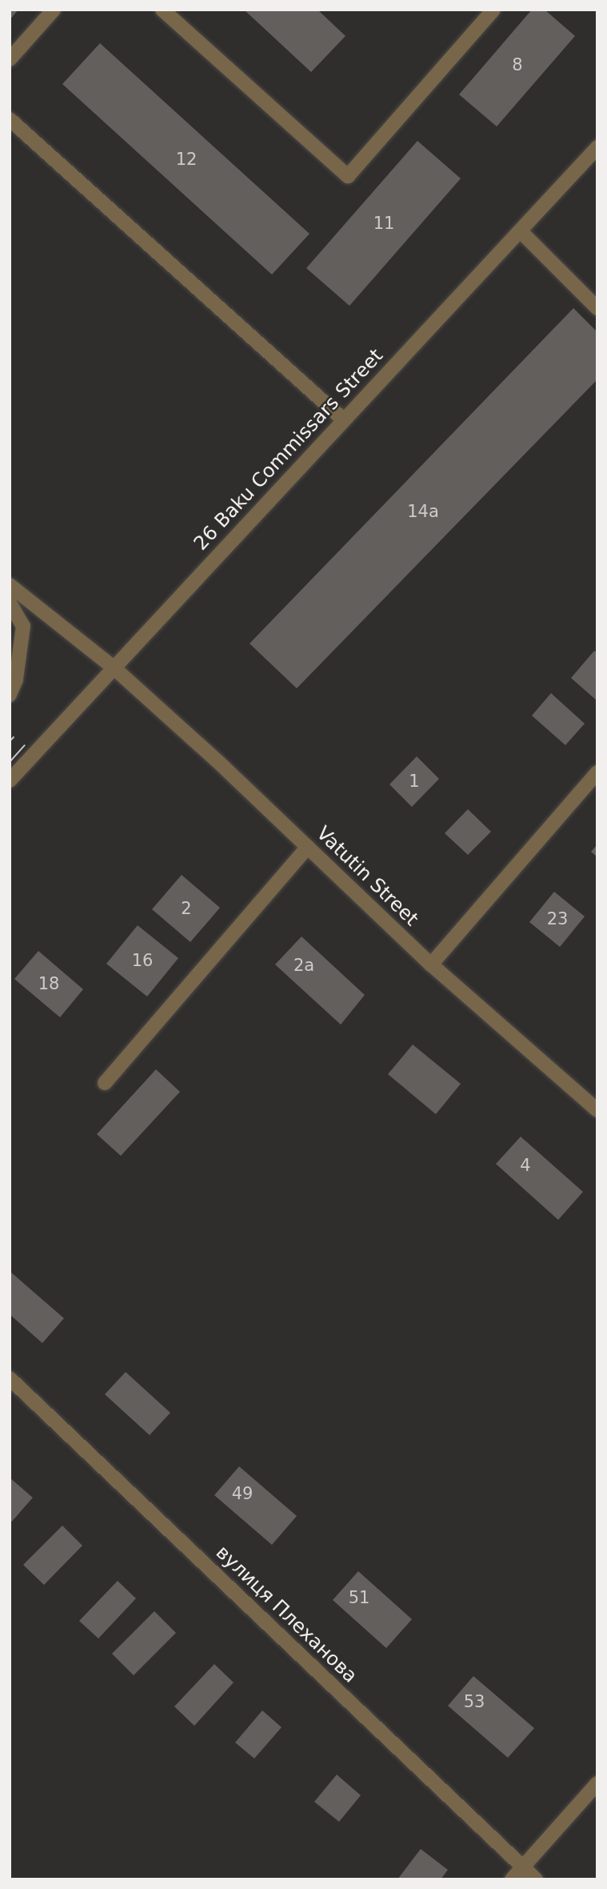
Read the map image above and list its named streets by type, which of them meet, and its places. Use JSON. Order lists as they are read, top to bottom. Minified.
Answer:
{"streets":{"street":["26 Baku Commissars Street","Vatutin Street","вулиця Плеханова"]},"crossings":[["26 Baku Commissars Street","Vatutin Street"]],"house_numbers":["8","12","11","14а","1","2","23","16","2а","18","4","49","51","53"]}
